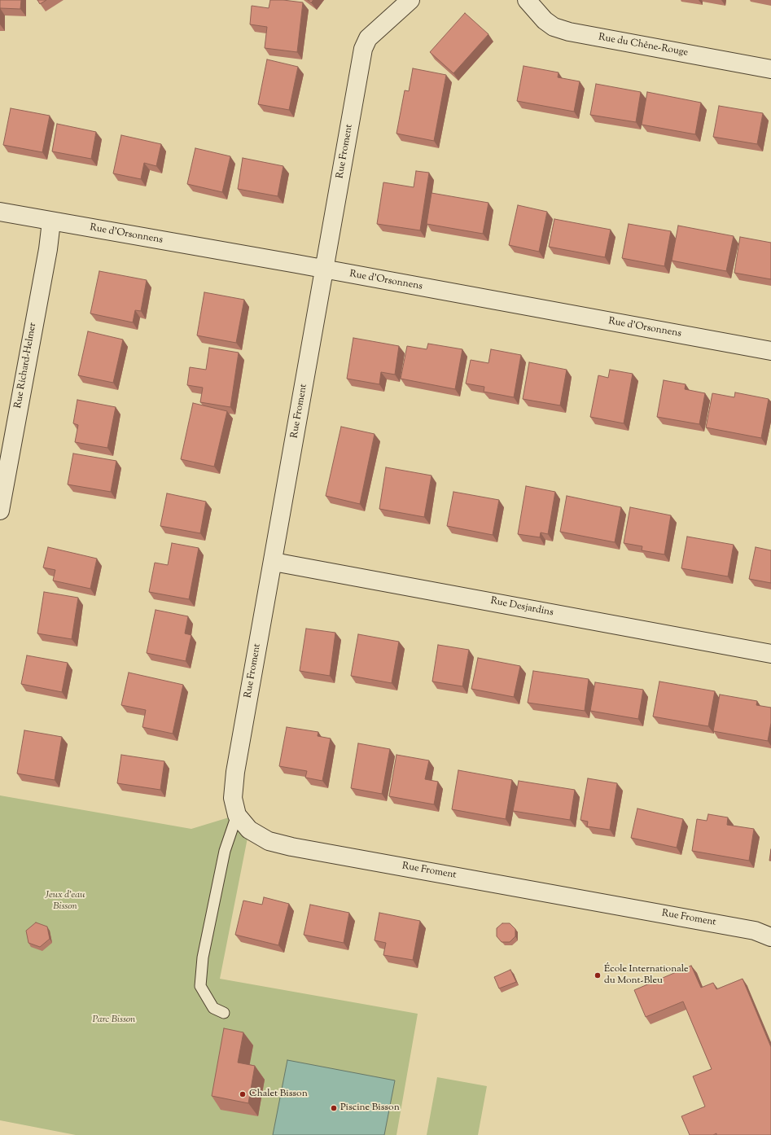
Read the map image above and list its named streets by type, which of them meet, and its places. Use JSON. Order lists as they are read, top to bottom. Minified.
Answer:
{"streets":{"street":["Rue du Chêne-Rouge","Rue Froment","Rue d'Orsonnens","Rue Richard-Helmer","Rue Desjardins"]},"crossings":[["Rue Froment","Rue d'Orsonnens"],["Rue Froment","Rue Desjardins"],["Rue d'Orsonnens","Rue Richard-Helmer"]],"parks":["Jeux d'eau Bisson","Parc Bisson"],"places":["École Internationale du Mont-Bleu","Chalet Bisson","Piscine Bisson"]}
